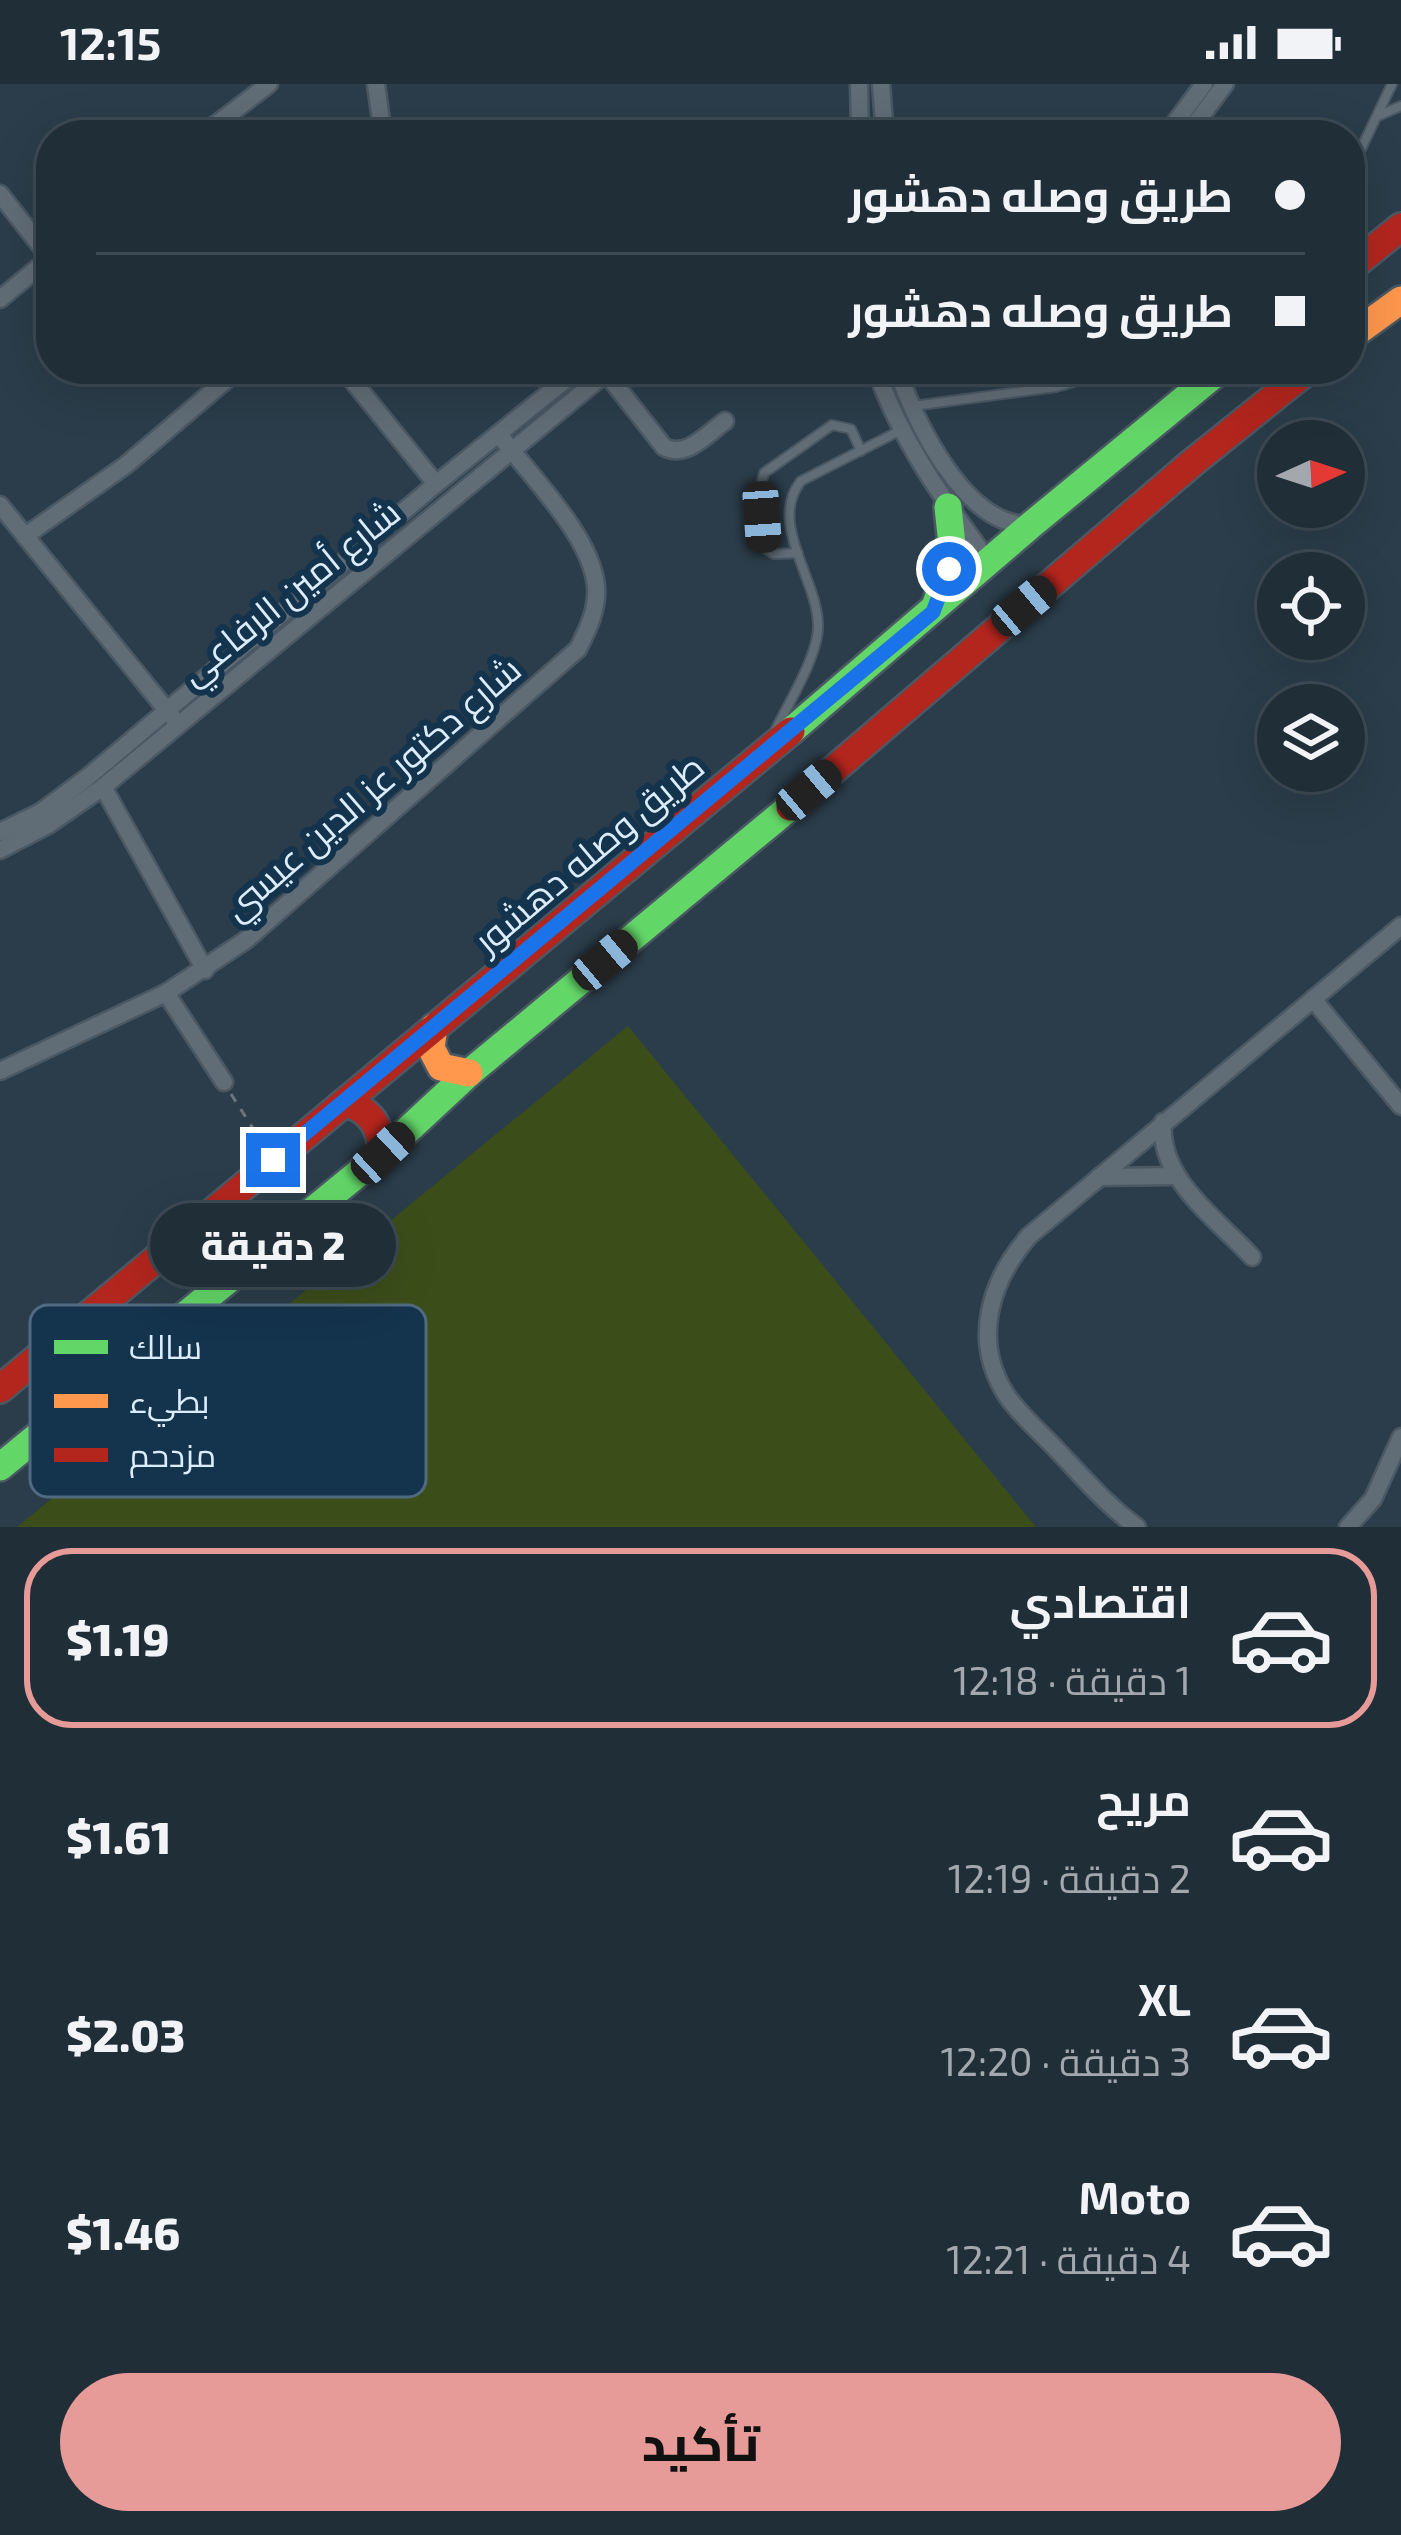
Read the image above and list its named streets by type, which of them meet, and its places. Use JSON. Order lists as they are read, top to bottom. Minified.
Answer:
{"streets":{"main road":["طريق وصله دهشور"],"street":["شارع أمين الرفاعي","شارع دكتور عز الدين عيسي"]},"crossings":[["شارع أمين الرفاعي","شارع دكتور عز الدين عيسي"]],"legend":["سالك","بطيء","مزدحم"],"north":"right","page":{"status":"12:15","banner":["طريق وصله دهشور","طريق وصله دهشور"],"bubble":"2 دقيقة","list":[{"name":"اقتصادي","note":"1 دقيقة · 12:18","value":"$1.19"},{"name":"مريح","note":"2 دقيقة · 12:19","value":"$1.61"},{"name":"XL","note":"3 دقيقة · 12:20","value":"$2.03"},{"name":"Moto","note":"4 دقيقة · 12:21","value":"$1.46"}],"buttons":"تأكيد"}}
